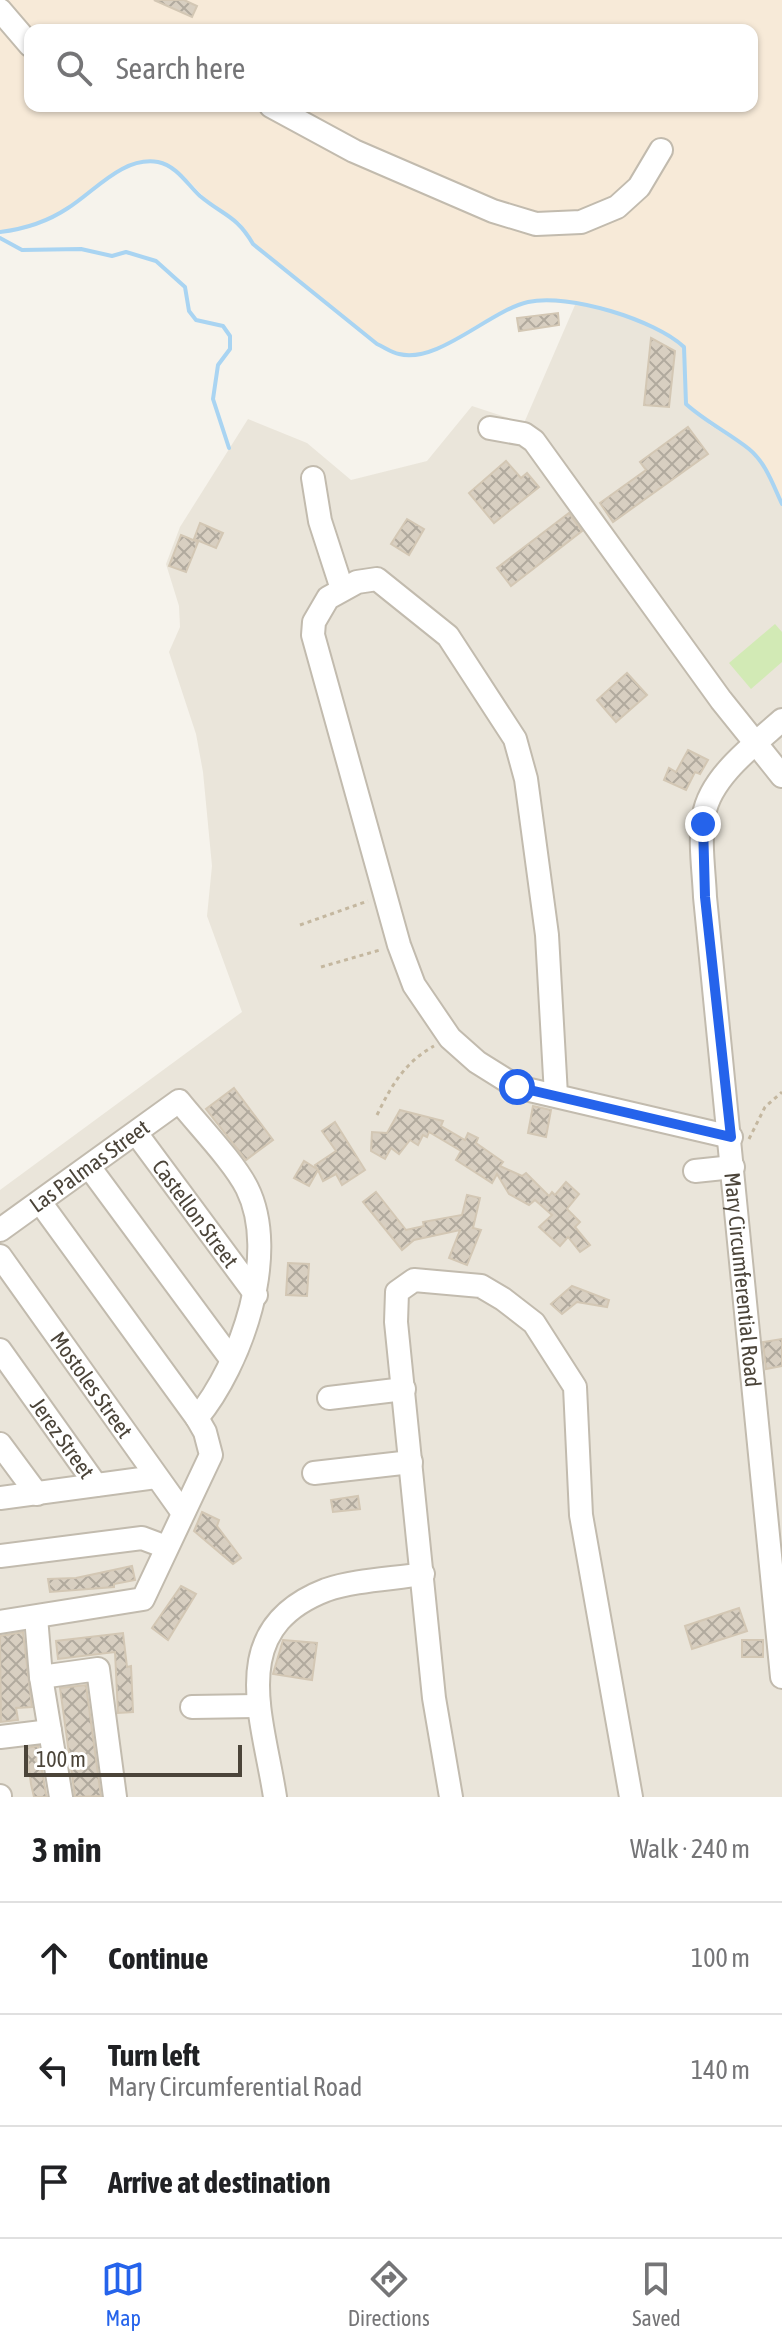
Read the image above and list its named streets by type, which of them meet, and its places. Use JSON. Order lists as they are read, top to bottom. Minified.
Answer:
{"streets":{"street":["Las Palmas Street","Castellon Street","Mary Circumferential Road","Mostoles Street","Jerez Street"]},"crossings":[["Las Palmas Street","Castellon Street"]],"scale_bar":"100 m","page":{"search":"Search here","scale":"100 m","heading":["3 min","Walk · 240 m"],"list":[["Continue","100 m"],["Turn left","Mary Circumferential Road","140 m"],"Arrive at destination"],"nav":["Map","Directions","Saved"]}}
